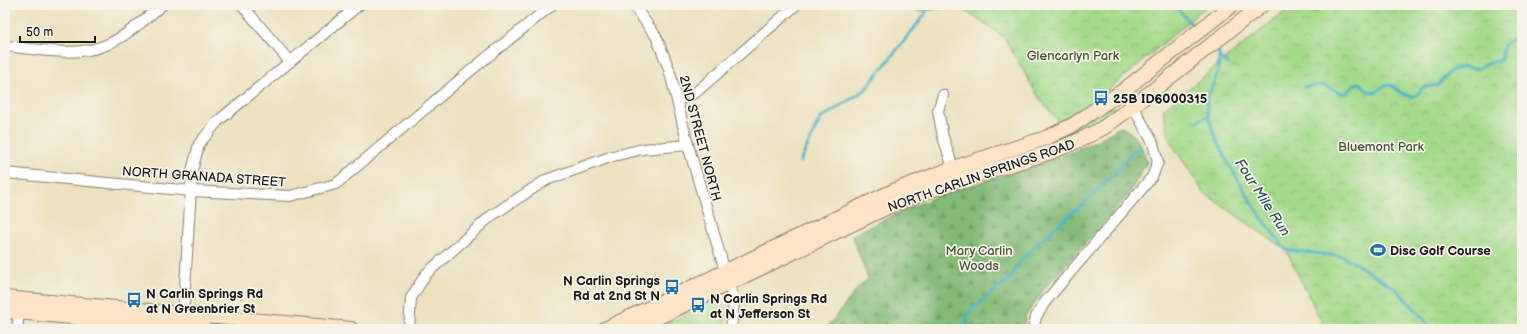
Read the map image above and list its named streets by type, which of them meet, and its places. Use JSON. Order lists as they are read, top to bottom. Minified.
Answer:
{"streets":{"main road":["NORTH CARLIN SPRINGS ROAD"],"street":["2ND STREET NORTH","NORTH GRANADA STREET"]},"crossings":[["2ND STREET NORTH","NORTH CARLIN SPRINGS ROAD"]],"water":["Four Mile Run"],"parks":["Glencarlyn Park","Bluemont Park","Mary Carlin Woods"],"places":{"bus stop":["25B ID6000315","N Carlin Springs Rd at 2nd St N","N Carlin Springs Rd at N Greenbrier St","N Carlin Springs Rd at N Jefferson St"],"sports":["Disc Golf Course"]},"scale_bar":"50 m"}
